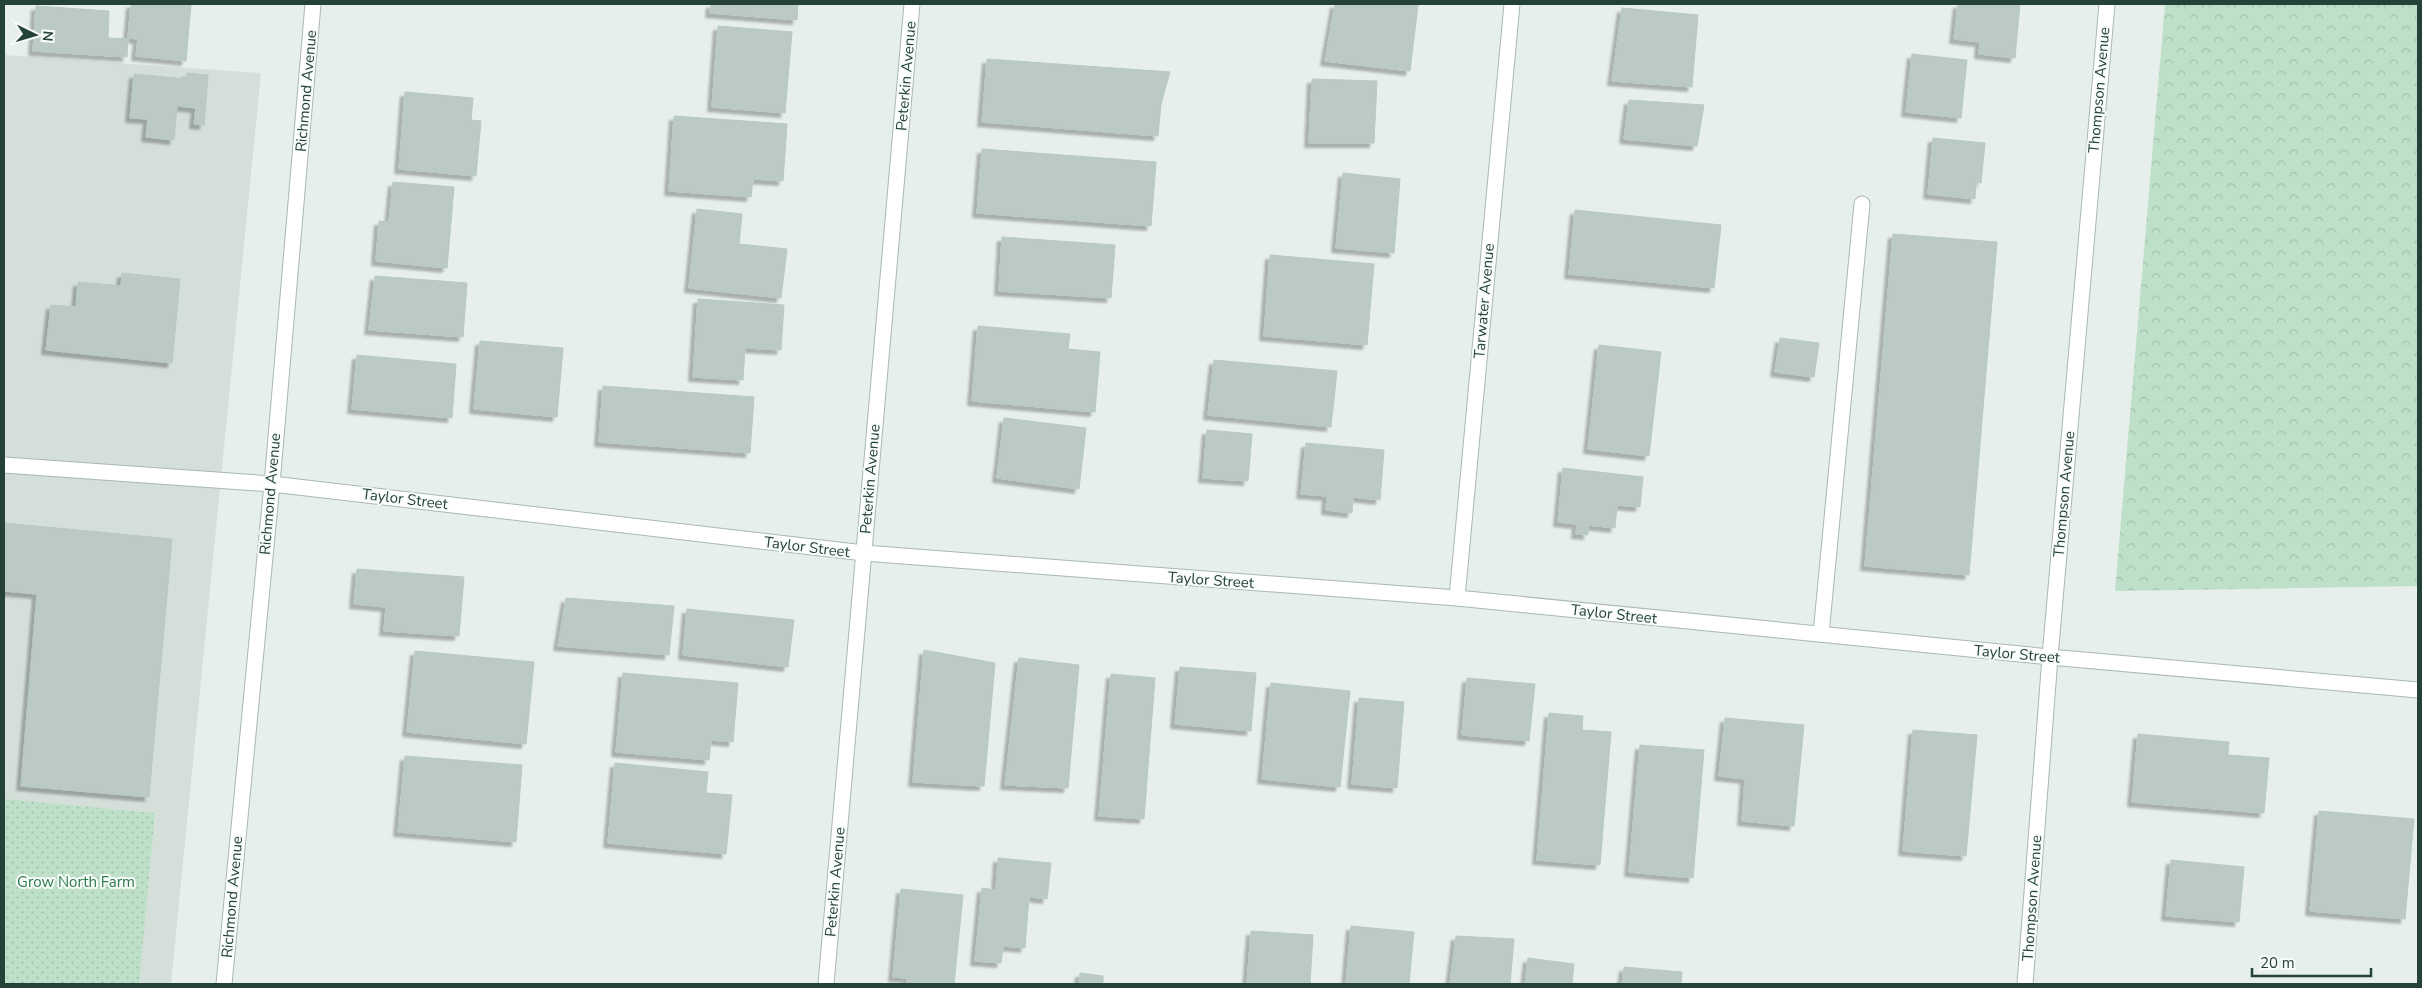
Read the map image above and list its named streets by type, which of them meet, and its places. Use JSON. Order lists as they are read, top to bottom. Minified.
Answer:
{"streets":{"street":["Peterkin Avenue","Thompson Avenue","Richmond Avenue","Tarwater Avenue","Taylor Street"]},"crossings":[["Peterkin Avenue","Taylor Street"],["Thompson Avenue","Taylor Street"],["Richmond Avenue","Taylor Street"],["Tarwater Avenue","Taylor Street"]],"parks":["Grow North Farm"],"scale_bar":"20 m","north":"right"}
